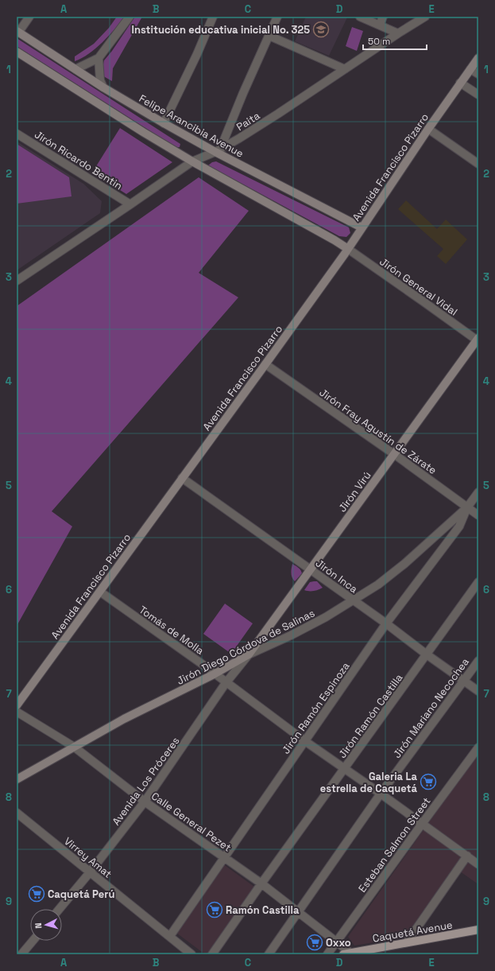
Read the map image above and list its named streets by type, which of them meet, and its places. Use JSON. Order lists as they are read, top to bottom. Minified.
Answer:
{"streets":{"main road":["Felipe Arancibia Avenue","Avenida Francisco Pizarro","Jirón Virú","Jirón Diego Córdova de Salinas","Caquetá Avenue"],"street":["Paita","Jirón Ricardo Bentin","Jirón General Vidal","Jirón Fray Agustín de Zárate","Jirón Inca","Tomás de Molla","Jirón Ramón Espinoza","Jirón Mariano Necochea","Jirón Ramón Castilla","Avenida Los Próceres","Calle General Pezet","Esteban Salmon Street","Virrey Amat"]},"crossings":[["Paita","Felipe Arancibia Avenue"],["Paita","Jirón Ricardo Bentin"],["Felipe Arancibia Avenue","Avenida Francisco Pizarro"],["Avenida Francisco Pizarro","Jirón General Vidal"],["Avenida Francisco Pizarro","Jirón Fray Agustín de Zárate"],["Avenida Francisco Pizarro","Jirón Inca"],["Avenida Francisco Pizarro","Tomás de Molla"],["Jirón General Vidal","Jirón Virú"],["Jirón Fray Agustín de Zárate","Jirón Virú"],["Jirón Fray Agustín de Zárate","Jirón Diego Córdova de Salinas"],["Jirón Fray Agustín de Zárate","Jirón Ramón Espinoza"],["Jirón Virú","Jirón Inca"],["Jirón Virú","Jirón Diego Córdova de Salinas"],["Jirón Virú","Avenida Los Próceres"],["Jirón Inca","Jirón Diego Córdova de Salinas"],["Jirón Inca","Jirón Ramón Espinoza"],["Jirón Inca","Jirón Mariano Necochea"],["Jirón Inca","Jirón Ramón Castilla"],["Tomás de Molla","Jirón Diego Córdova de Salinas"],["Tomás de Molla","Jirón Ramón Espinoza"],["Tomás de Molla","Jirón Mariano Necochea"],["Tomás de Molla","Jirón Ramón Castilla"],["Tomás de Molla","Avenida Los Próceres"],["Tomás de Molla","Esteban Salmon Street"],["Jirón Diego Córdova de Salinas","Jirón Ramón Espinoza"],["Jirón Diego Córdova de Salinas","Avenida Los Próceres"],["Jirón Diego Córdova de Salinas","Calle General Pezet"],["Jirón Ramón Espinoza","Calle General Pezet"],["Jirón Ramón Espinoza","Virrey Amat"],["Jirón Mariano Necochea","Calle General Pezet"],["Jirón Ramón Castilla","Calle General Pezet"],["Avenida Los Próceres","Calle General Pezet"],["Avenida Los Próceres","Virrey Amat"],["Calle General Pezet","Esteban Salmon Street"],["Calle General Pezet","Caquetá Avenue"]],"places":{"school or university":["Institución educativa inicial No. 325"],"supermarket":["Galeria La estrella de Caquetá","Caquetá Perú","Ramón Castilla","Oxxo"]},"scale_bar":"50 m","north":"left","grid":{"columns":["A","B","C","D","E"],"rows":["1","2","3","4","5","6","7","8","9"]}}
